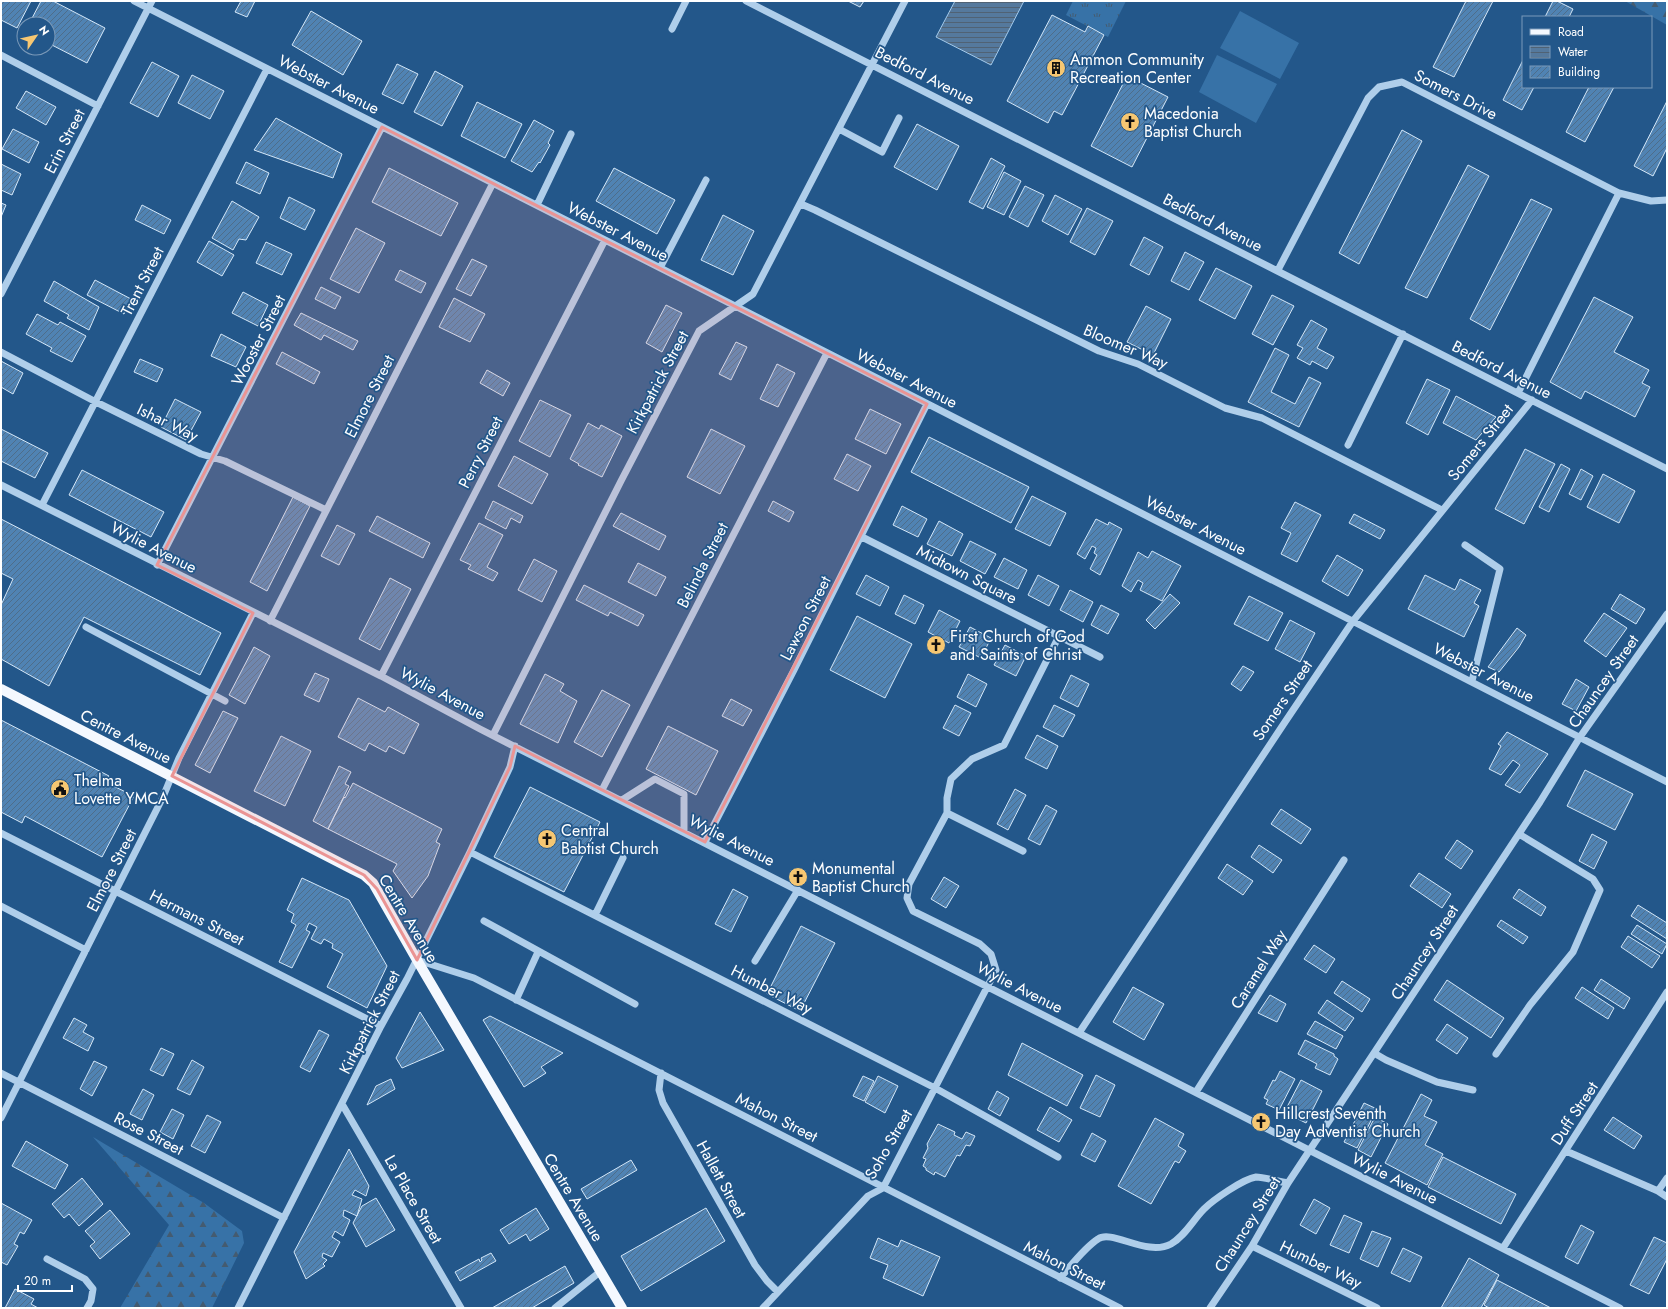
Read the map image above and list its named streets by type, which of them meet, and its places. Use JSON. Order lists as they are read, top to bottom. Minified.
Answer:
{"streets":{"main road":["Centre Avenue"],"street":["Bedford Avenue","Webster Avenue","Somers Drive","Erin Street","Trent Street","Wooster Street","Bloomer Way","Kirkpatrick Street","Elmore Street","Ishar Way","Somers Street","Perry Street","Wylie Avenue","Belinda Street","Midtown Square","Lawson Street","Chauncey Street","Hermans Street","Caramel Way","Humber Way","Duff Street","Mahon Street","Rose Street","Soho Street","Hallett Street","La Place Street"]},"crossings":[["Bedford Avenue","Somers Drive"],["Bedford Avenue","Kirkpatrick Street"],["Bedford Avenue","Somers Street"],["Webster Avenue","Erin Street"],["Webster Avenue","Trent Street"],["Webster Avenue","Wooster Street"],["Webster Avenue","Kirkpatrick Street"],["Webster Avenue","Elmore Street"],["Webster Avenue","Somers Street"],["Webster Avenue","Perry Street"],["Webster Avenue","Belinda Street"],["Webster Avenue","Lawson Street"],["Webster Avenue","Chauncey Street"],["Trent Street","Ishar Way"],["Trent Street","Wylie Avenue"],["Wooster Street","Ishar Way"],["Wooster Street","Wylie Avenue"],["Bloomer Way","Kirkpatrick Street"],["Bloomer Way","Somers Street"],["Kirkpatrick Street","Wylie Avenue"],["Kirkpatrick Street","Centre Avenue"],["Kirkpatrick Street","Hermans Street"],["Kirkpatrick Street","Humber Way"],["Kirkpatrick Street","Mahon Street"],["Kirkpatrick Street","Rose Street"],["Kirkpatrick Street","La Place Street"],["Elmore Street","Ishar Way"],["Elmore Street","Wylie Avenue"],["Elmore Street","Centre Avenue"],["Elmore Street","Hermans Street"],["Elmore Street","Rose Street"],["Somers Street","Wylie Avenue"],["Perry Street","Wylie Avenue"],["Wylie Avenue","Belinda Street"],["Wylie Avenue","Lawson Street"],["Wylie Avenue","Chauncey Street"],["Wylie Avenue","Caramel Way"],["Wylie Avenue","Duff Street"],["Wylie Avenue","Soho Street"],["Midtown Square","Lawson Street"],["Chauncey Street","Humber Way"],["Centre Avenue","Mahon Street"],["Humber Way","Soho Street"],["Mahon Street","Soho Street"],["Mahon Street","Hallett Street"],["Soho Street","Hallett Street"]],"places":{"building":["Ammon Community Recreation Center"],"church":["Macedonia Baptist Church","First Church of God and Saints of Christ","Central Babtist Church","Monumental Baptist Church","Hillcrest Seventh Day Adventist Church"],"public building":["Thelma Lovette YMCA"]},"legend":["Road","Water","Building"],"scale_bar":"20 m","north":"top right"}
